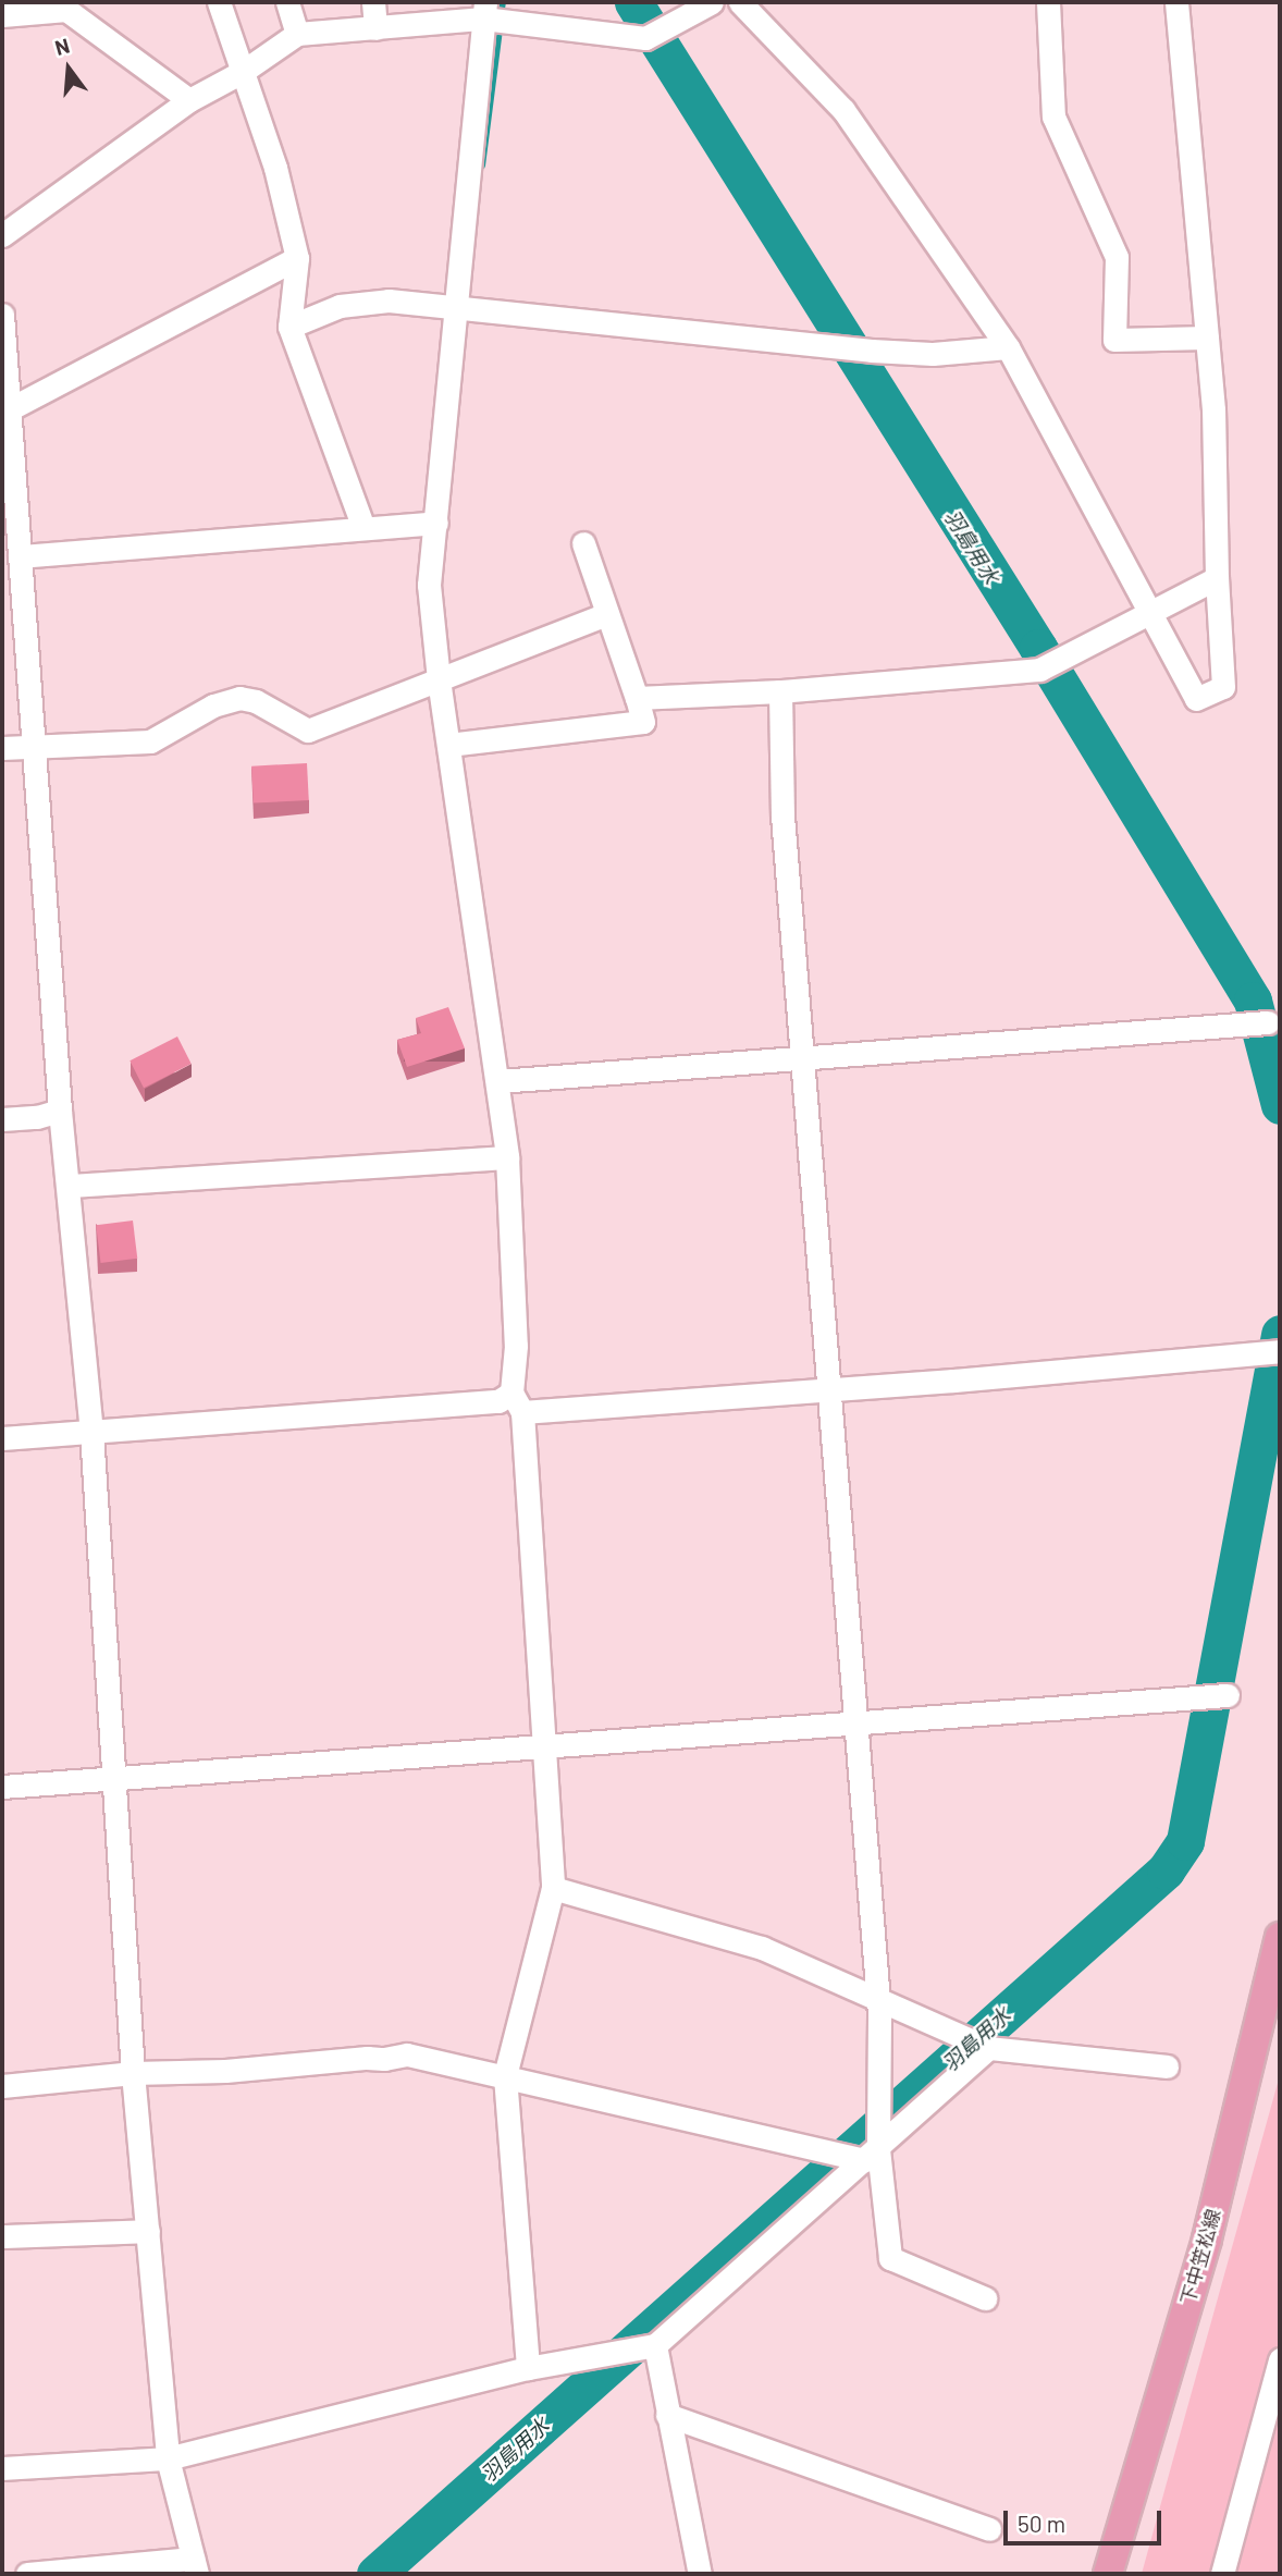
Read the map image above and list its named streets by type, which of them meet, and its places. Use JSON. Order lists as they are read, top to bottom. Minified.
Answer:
{"streets":{"main road":["下中笠松線"]},"water":["羽島用水"],"scale_bar":"50 m","north":"top"}
